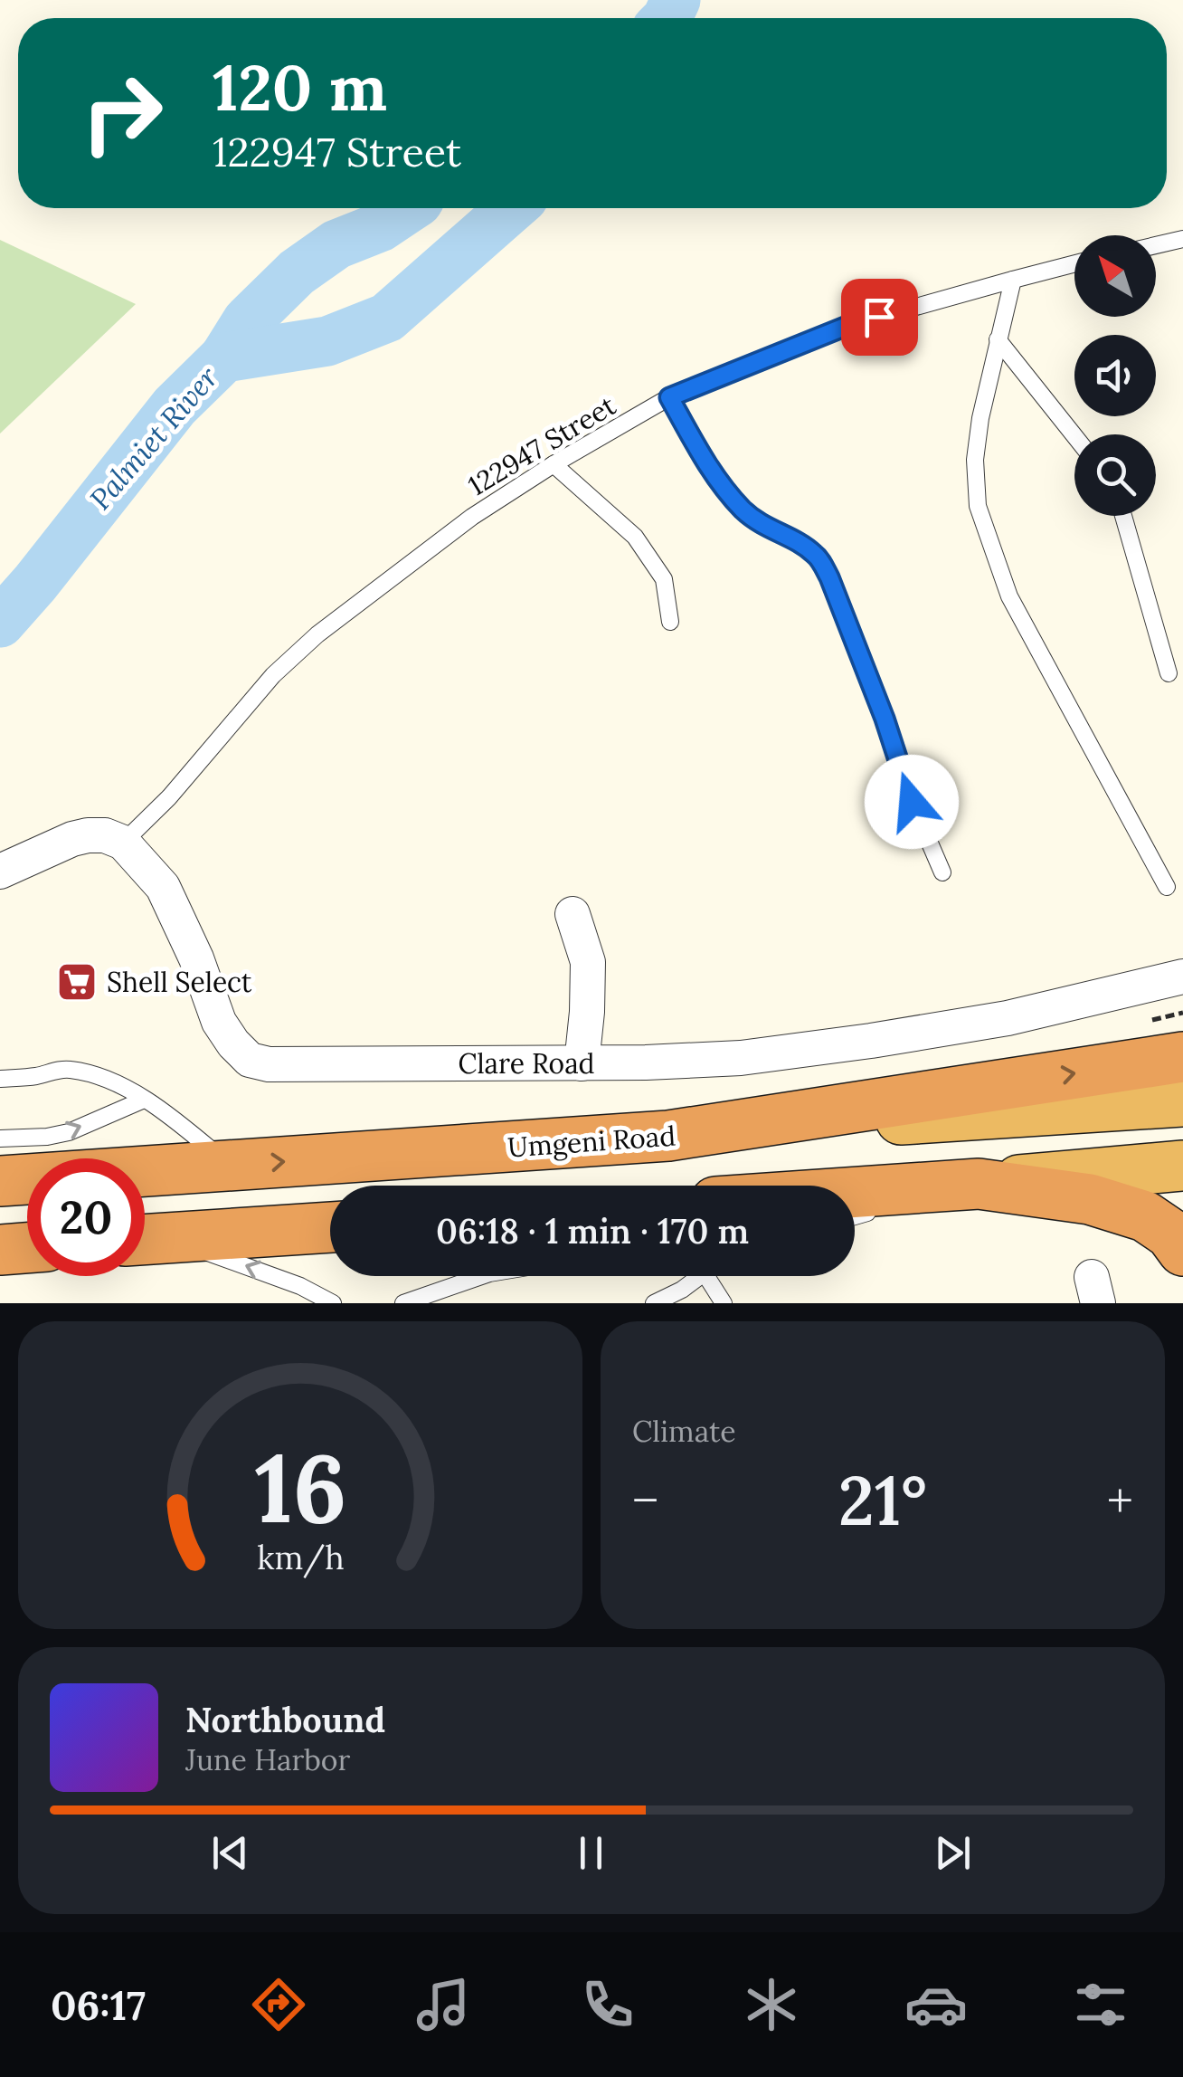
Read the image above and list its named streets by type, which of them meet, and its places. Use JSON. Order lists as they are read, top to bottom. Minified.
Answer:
{"streets":{"highway":["Umgeni Road"],"street":["Clare Road"],"lane":["122947 Street"]},"crossings":[["122947 Street","Clare Road"]],"one_way":["Umgeni Road"],"water":["Palmiet River"],"places":{"supermarket":["Shell Select"]},"north":"top left","page":{"turn":["120 m","122947 Street"],"limit":"20","trip":"06:18 · 1 min · 170 m","tile":"Climate","heat":["−","21°","+"],"song":["Northbound","June Harbor"],"tabs":"06:17","gauge":["16","km/h"]}}
